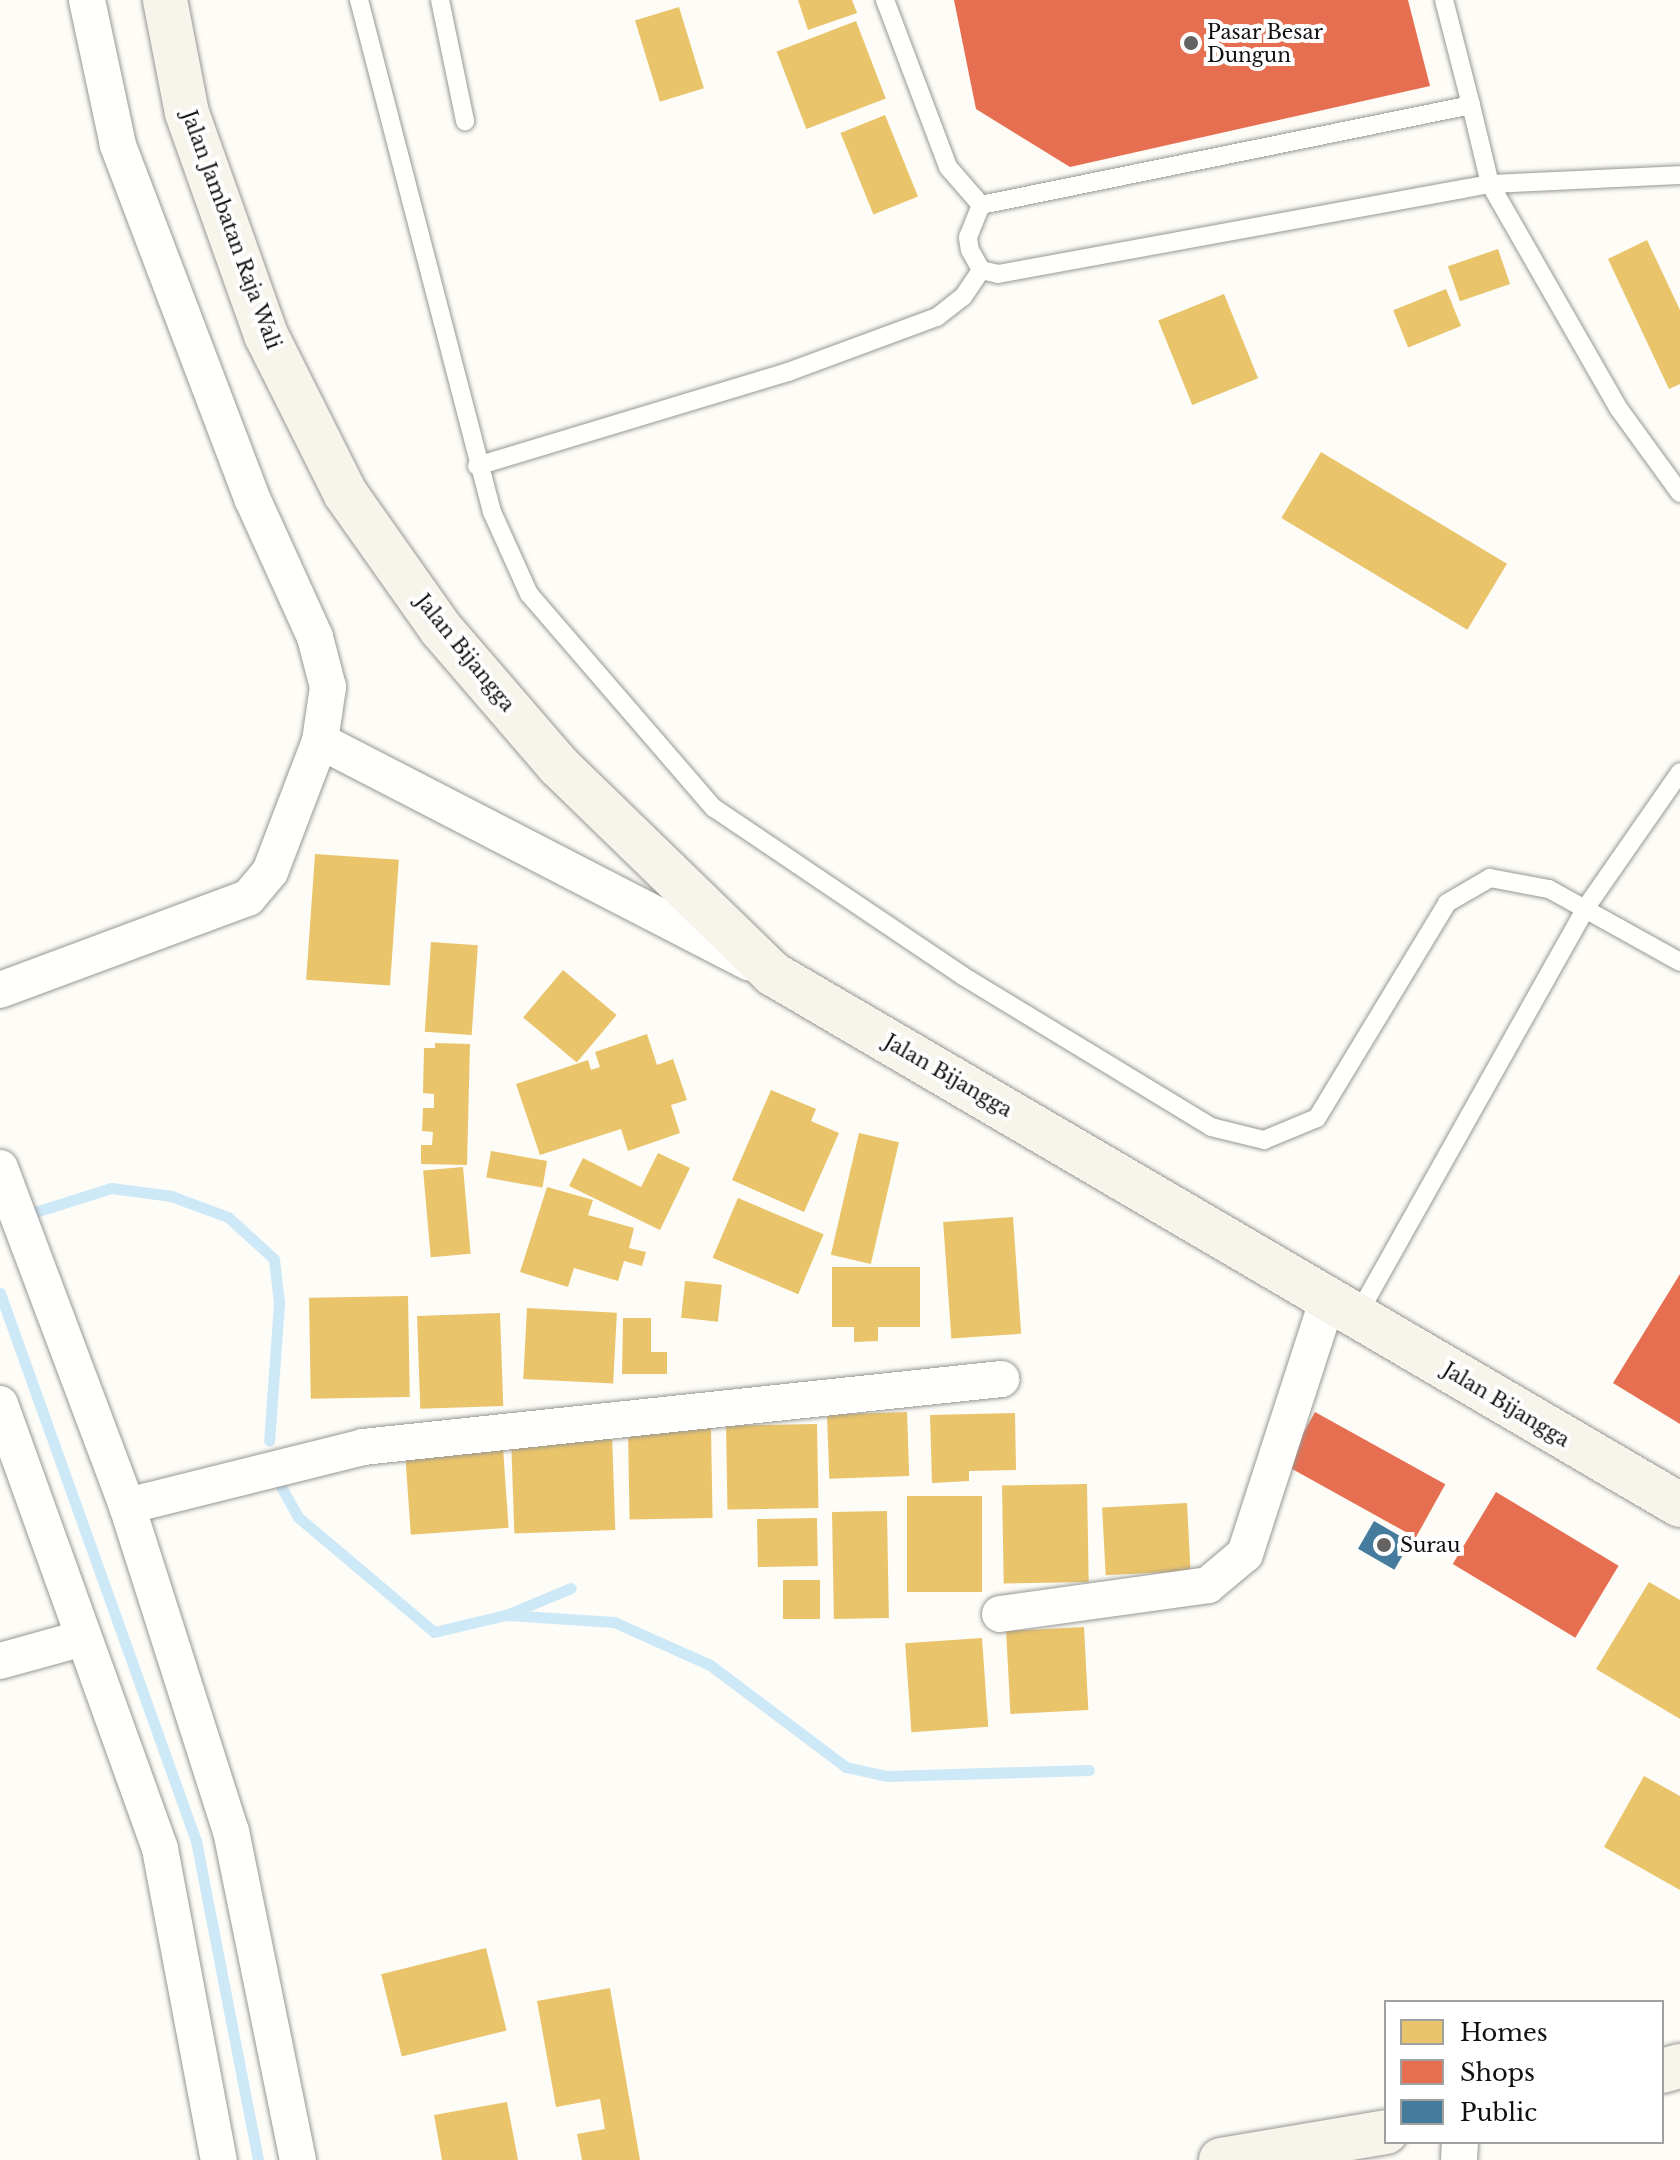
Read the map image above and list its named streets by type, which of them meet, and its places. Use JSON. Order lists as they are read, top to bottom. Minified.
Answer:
{"streets":{"main road":["Jalan Jambatan Raja Wali","Jalan Bijangga"]},"crossings":[["Jalan Jambatan Raja Wali","Jalan Bijangga"]],"places":["Pasar Besar Dungun","Surau"],"legend":["Homes","Shops","Public"]}
